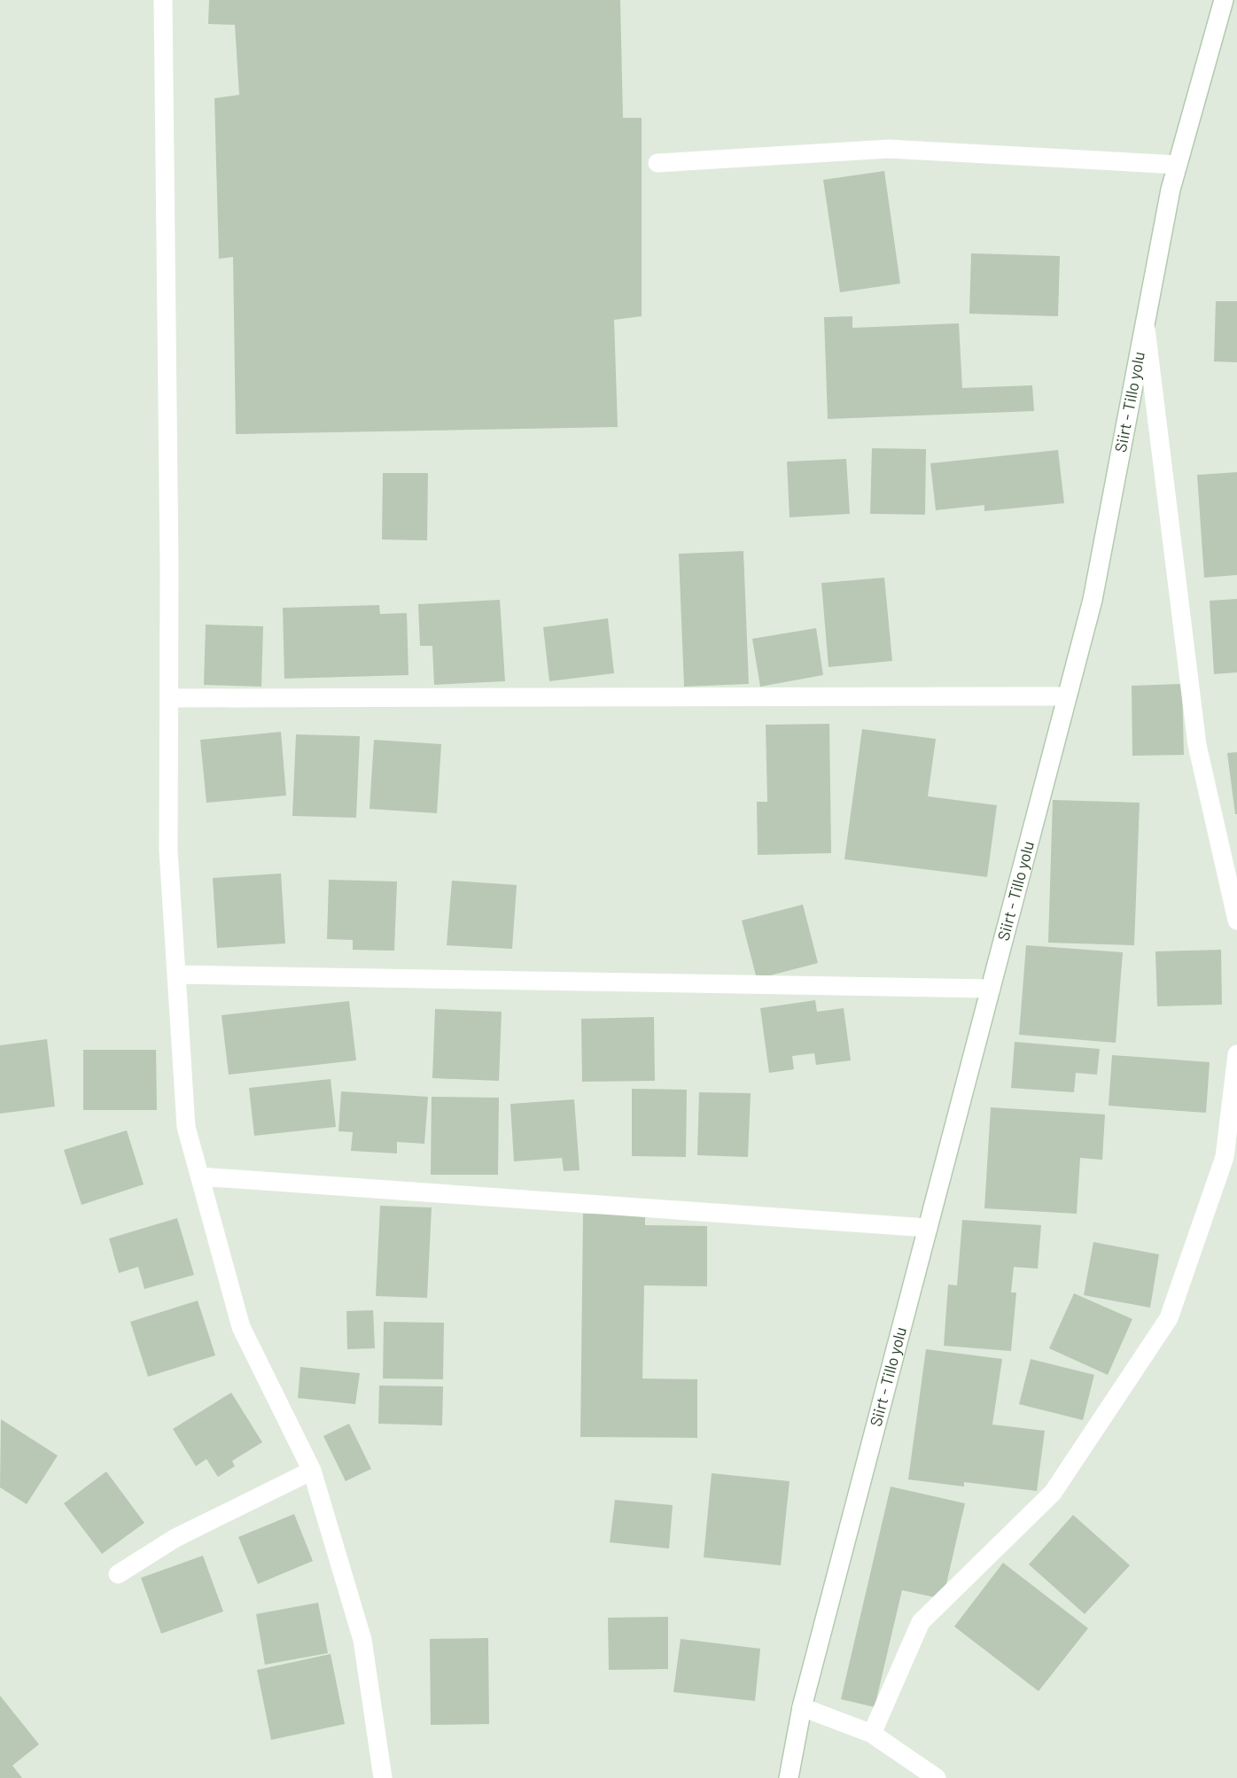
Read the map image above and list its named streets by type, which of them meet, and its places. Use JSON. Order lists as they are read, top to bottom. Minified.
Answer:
{"streets":{"street":["Siirt - Tillo yolu"]}}
